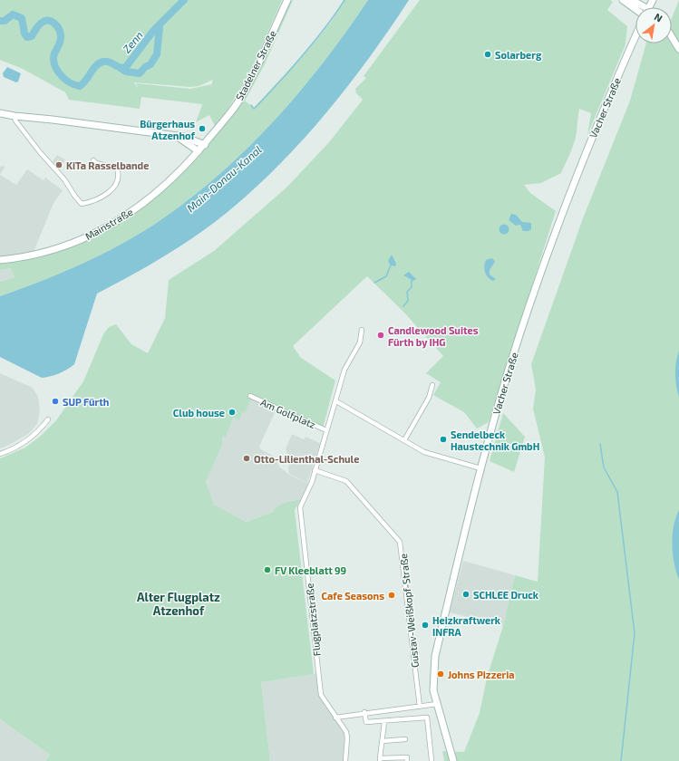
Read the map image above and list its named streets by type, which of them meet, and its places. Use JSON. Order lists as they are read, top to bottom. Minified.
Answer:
{"streets":{"street":["Stadelner Straße","Vacher Straße","Mainstraße","Am Golfplatz","Gustav-Weißkopf-Straße","Flugplatzstraße"]},"crossings":[["Stadelner Straße","Mainstraße"],["Am Golfplatz","Flugplatzstraße"],["Gustav-Weißkopf-Straße","Flugplatzstraße"]],"districts":["Alter Flugplatz Atzenhof"],"water":["Zenn","Main-Donau-Kanal"],"places":["Solarberg","Bürgerhaus Atzenhof","KiTa Rasselbande","Candlewood Suites Fürth by IHG","SUP Fürth","Club house","Sendelbeck Haustechnik GmbH","Otto-Lilienthal-Schule","FV Kleeblatt 99","SCHLEE Druck","Cafe Seasons","Heizkraftwerk INFRA","Johns Pizzeria"],"north":"top right"}
